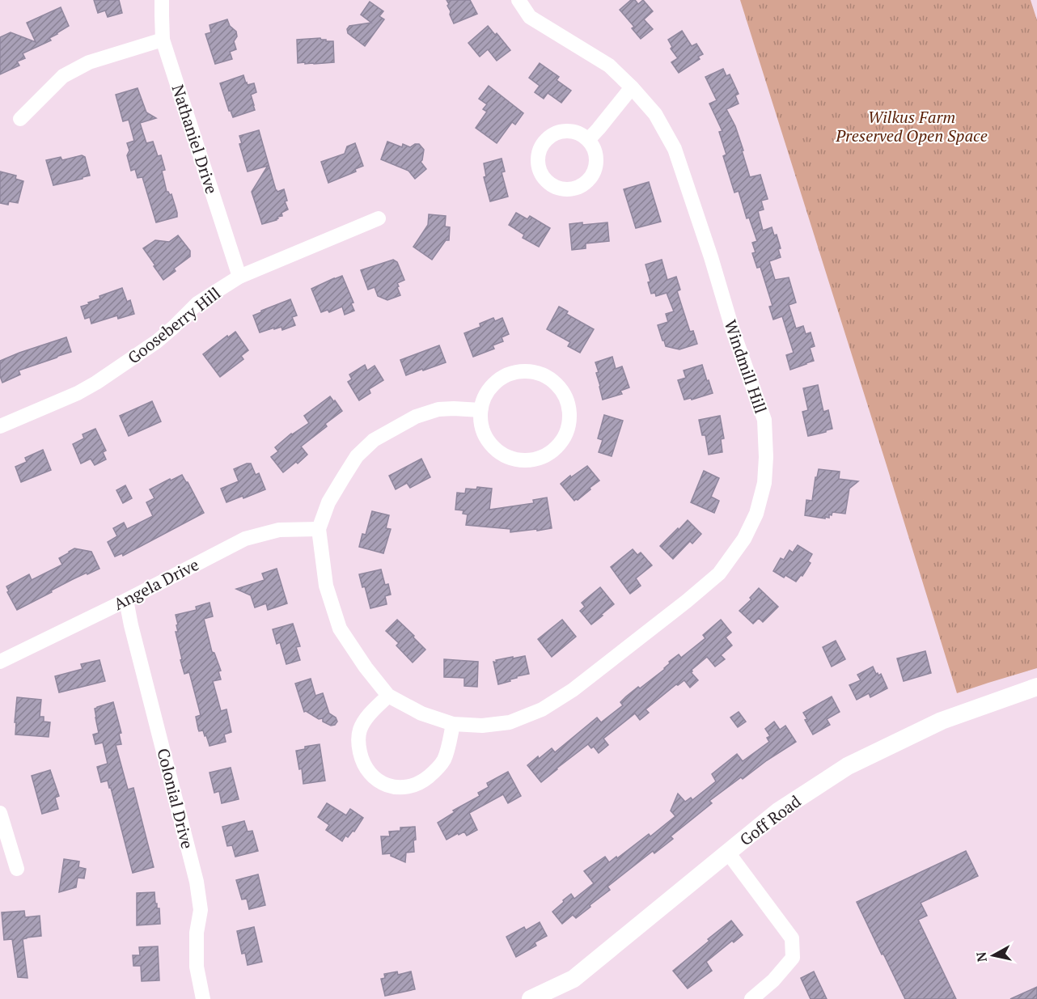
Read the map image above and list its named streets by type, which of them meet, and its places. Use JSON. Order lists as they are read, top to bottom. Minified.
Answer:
{"streets":{"street":["Nathaniel Drive","Gooseberry Hill","Windmill Hill","Angela Drive","Colonial Drive","Goff Road"]},"crossings":[["Nathaniel Drive","Gooseberry Hill"],["Windmill Hill","Angela Drive"],["Angela Drive","Colonial Drive"]],"parks":["Wilkus Farm Preserved Open Space"],"north":"left"}
